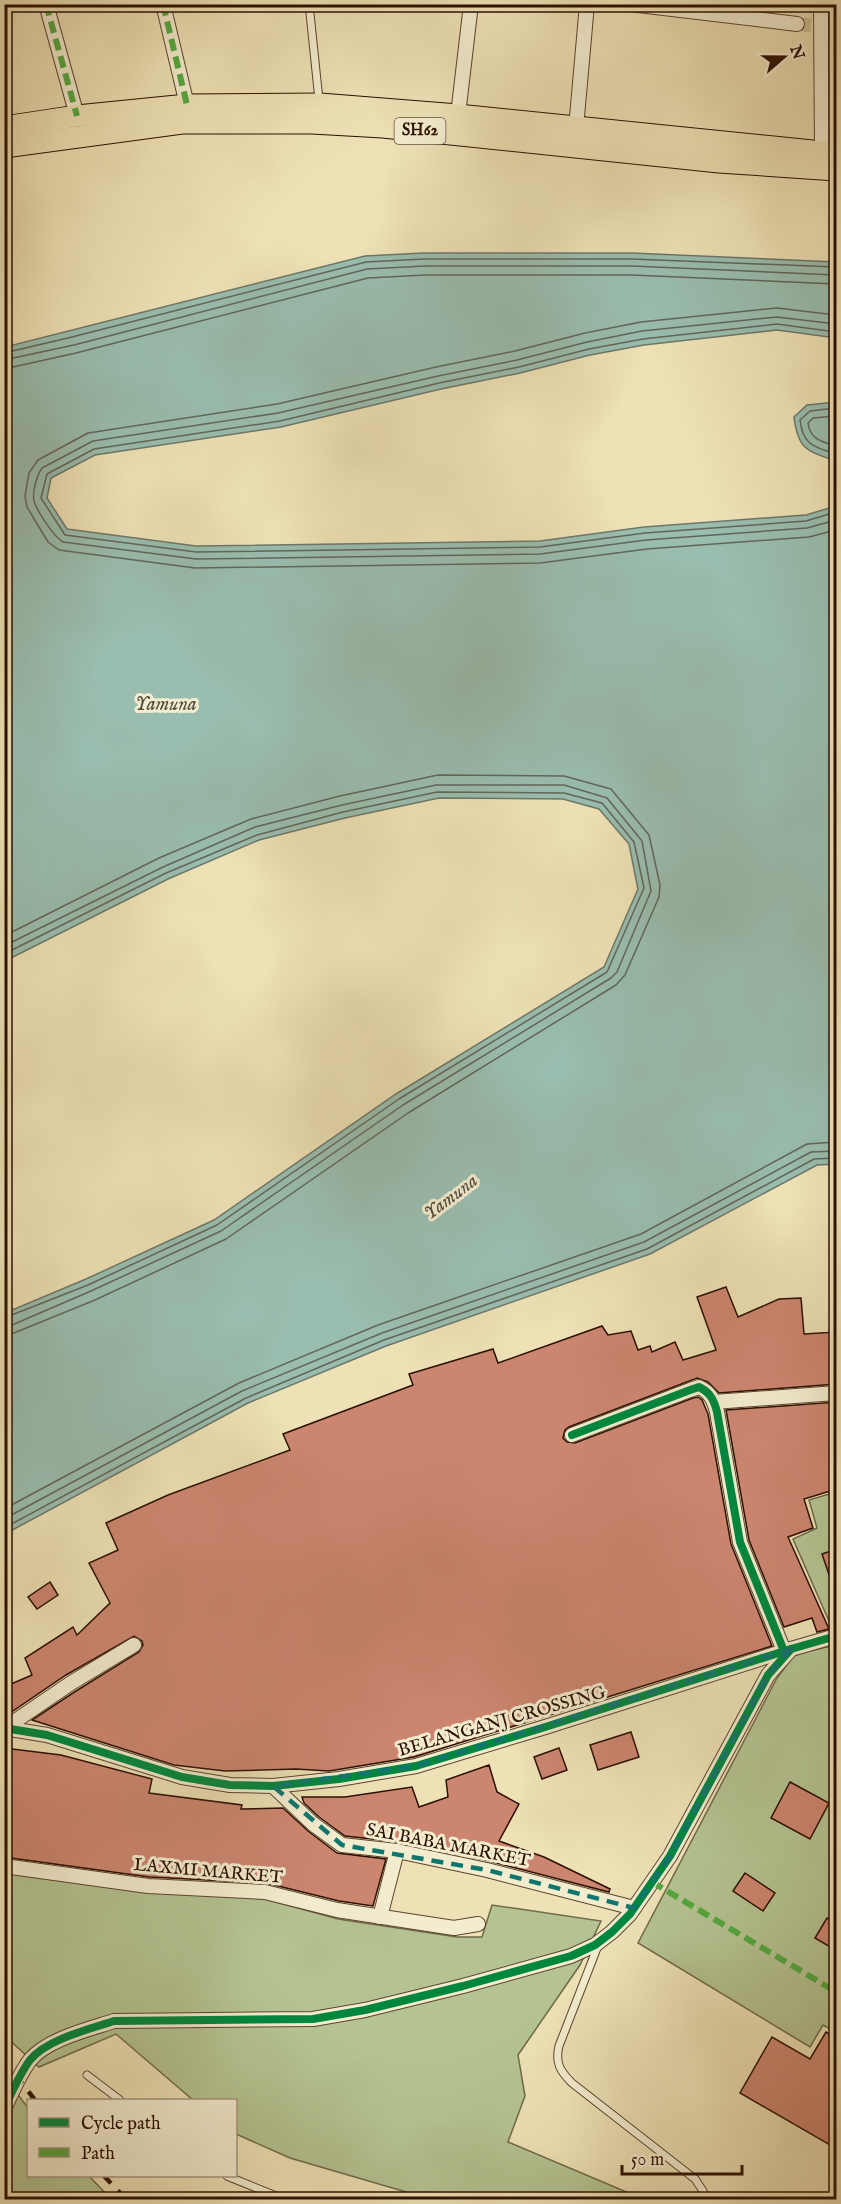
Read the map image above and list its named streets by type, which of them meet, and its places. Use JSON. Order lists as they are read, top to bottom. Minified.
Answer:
{"streets":{"main road":["SH62"],"street":["BELANGANJ CROSSING","SAI BABA MARKET","LAXMI MARKET"]},"crossings":[["BELANGANJ CROSSING","SAI BABA MARKET"]],"water":["Yamuna"],"legend":["Cycle path","Path"],"scale_bar":"50 m","north":"right"}
